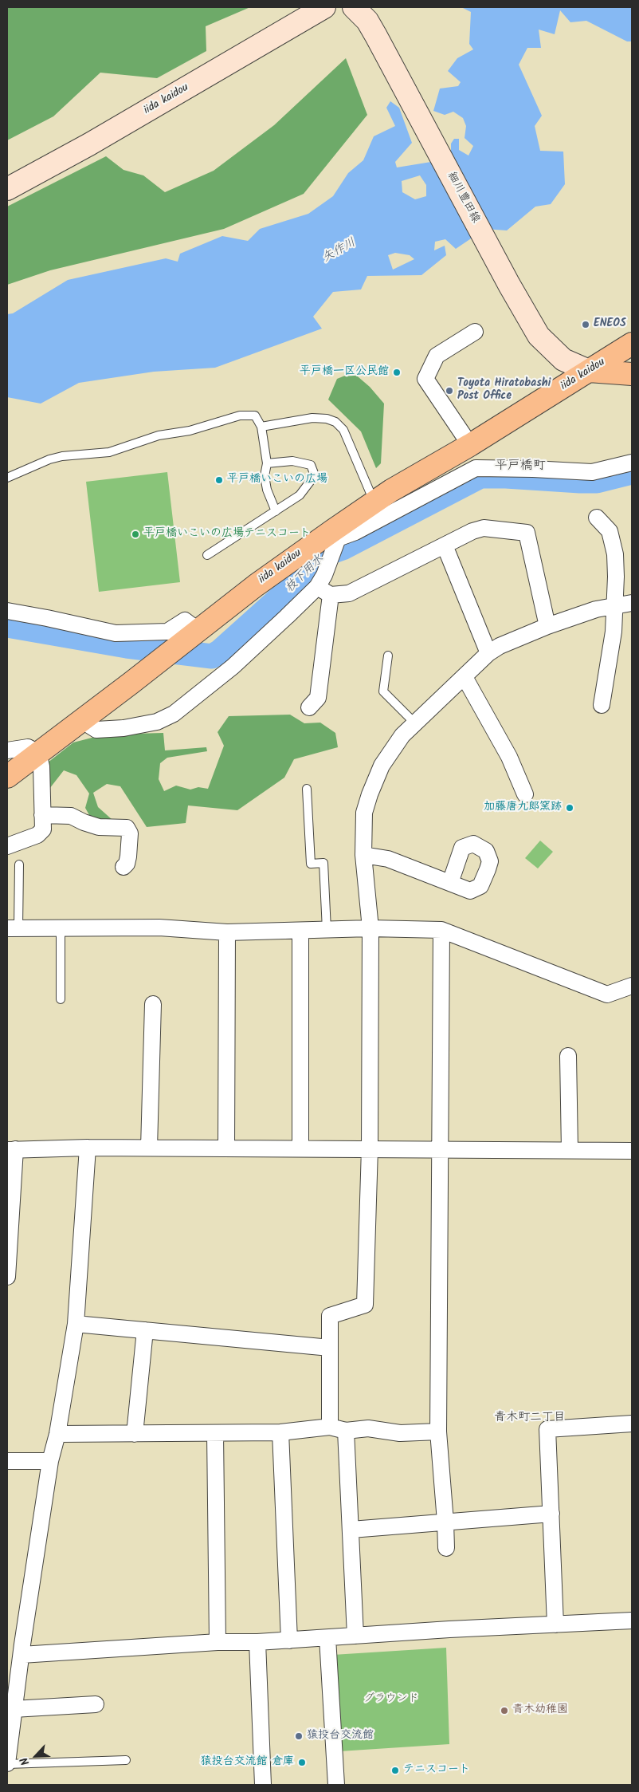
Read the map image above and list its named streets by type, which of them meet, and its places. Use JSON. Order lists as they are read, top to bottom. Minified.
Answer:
{"streets":{"main road":["iida kaidou","細川豊田線"]},"crossings":[["iida kaidou","細川豊田線"]],"districts":["平戸橋町","青木町二丁目"],"water":["矢作川","枝下用水"],"parks":["グラウンド"],"places":["ENEOS","平戸橋一区公民館","Toyota Hiratobashi Post Office","平戸橋いこいの広場","平戸橋いこいの広場テニスコート","加藤唐九郎窯跡","青木幼稚園","猿投台交流館","猿投台交流館 倉庫","テニスコート"],"north":"bottom left"}
